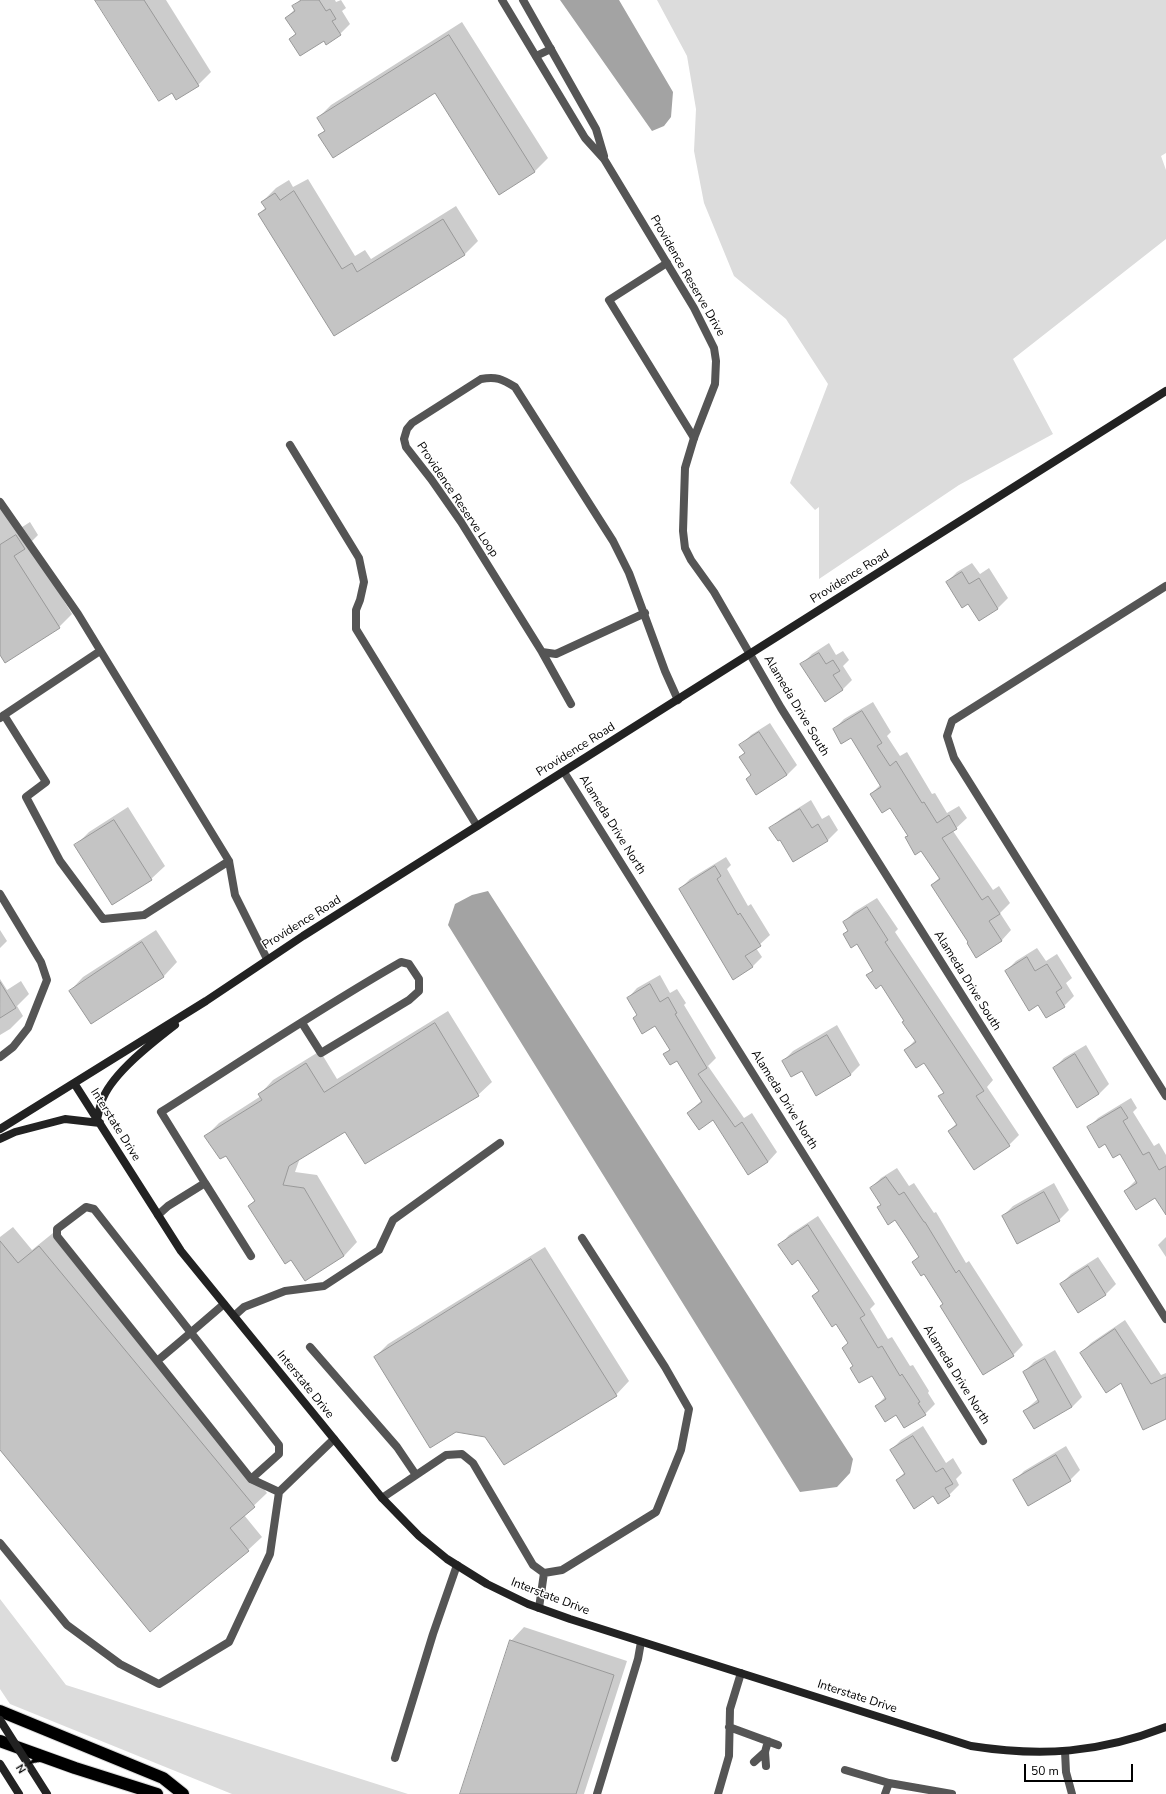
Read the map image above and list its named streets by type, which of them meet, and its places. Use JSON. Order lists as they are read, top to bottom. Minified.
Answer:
{"streets":{"street":["Providence Reserve Drive","Providence Reserve Loop","Providence Road","Alameda Drive South","Alameda Drive North","Interstate Drive"]},"crossings":[["Providence Reserve Drive","Providence Road"],["Providence Reserve Drive","Alameda Drive South"],["Providence Road","Alameda Drive South"],["Providence Road","Alameda Drive North"],["Providence Road","Interstate Drive"]],"scale_bar":"50 m","north":"bottom left"}
